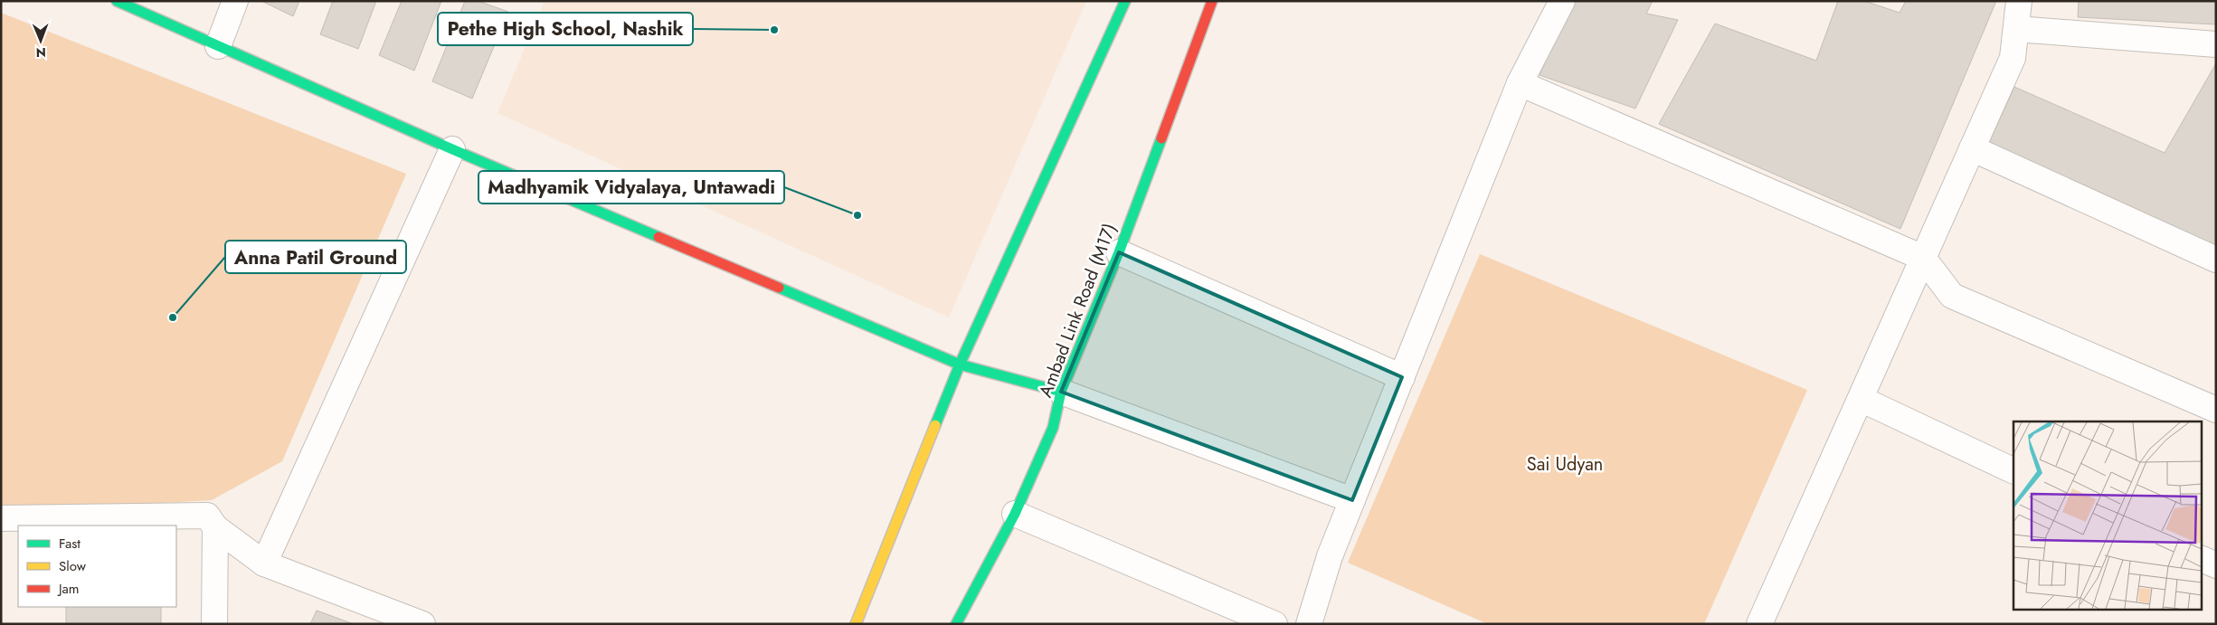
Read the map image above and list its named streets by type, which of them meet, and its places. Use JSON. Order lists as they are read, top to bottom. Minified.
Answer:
{"streets":{"main road":["Ambad Link Road (M17)"]},"parks":["Sai Udyan"],"places":["Pethe High School, Nashik","Madhyamik Vidyalaya, Untawadi","Anna Patil Ground"],"legend":["Fast","Slow","Jam"],"north":"bottom"}
